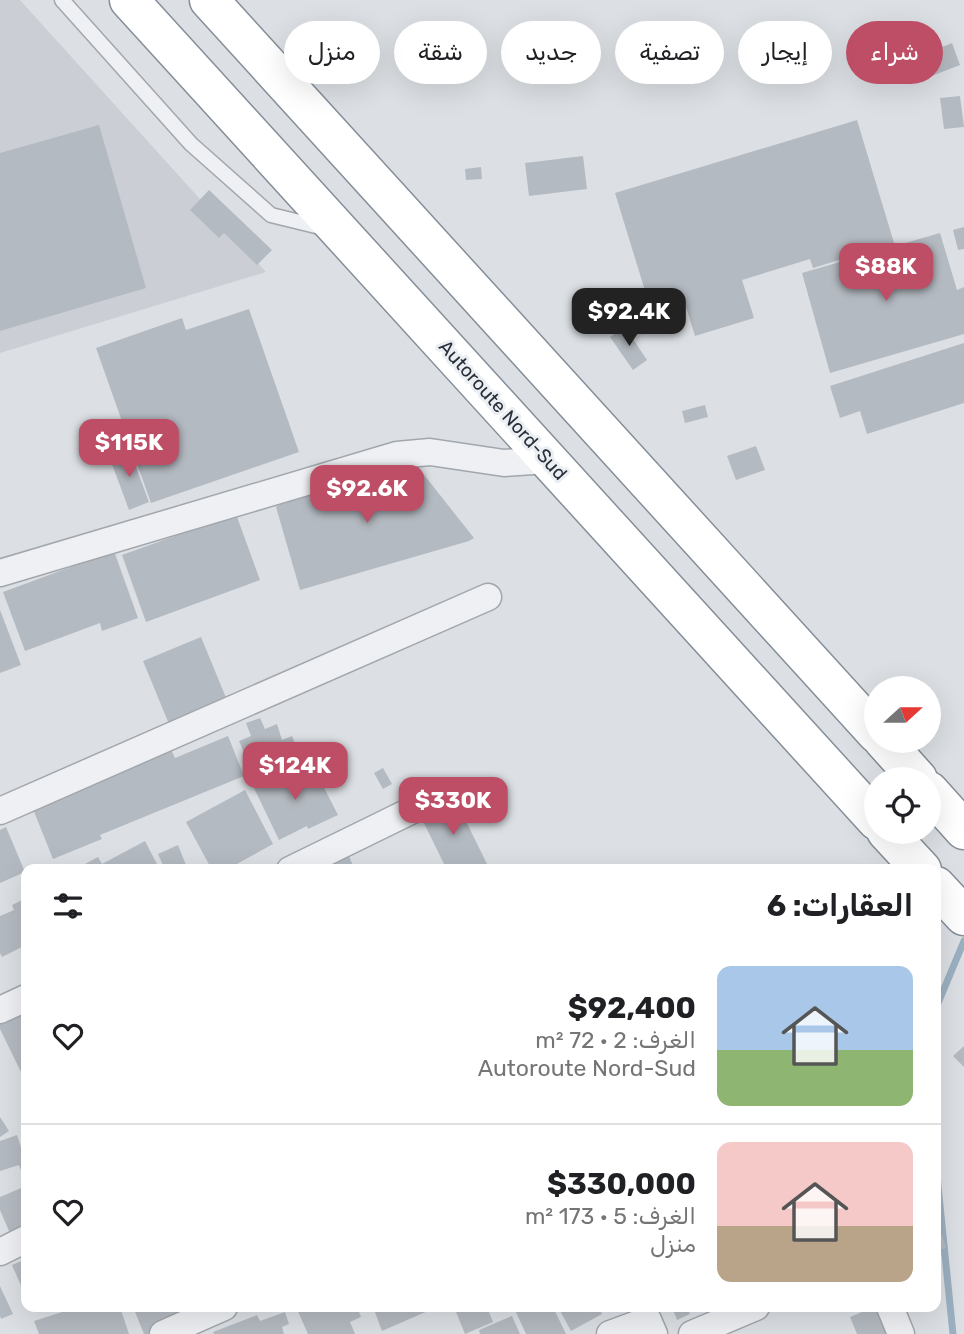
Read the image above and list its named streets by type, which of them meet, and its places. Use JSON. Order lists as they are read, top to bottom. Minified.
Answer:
{"streets":{"highway":["Autoroute Nord-Sud"]},"north":"right","page":{"chip":["شراء","إيجار","تصفية","جديد","شقة","منزل"],"price":["$88K","$92.4K","$115K","$92.6K","$124K","$330K"],"heading":"العقارات: 6","list":[{"name":"$92,400","note":"الغرف: 2 · 72 m² · Autoroute Nord-Sud"},{"name":"$330,000","note":"الغرف: 5 · 173 m² · منزل"}]}}
